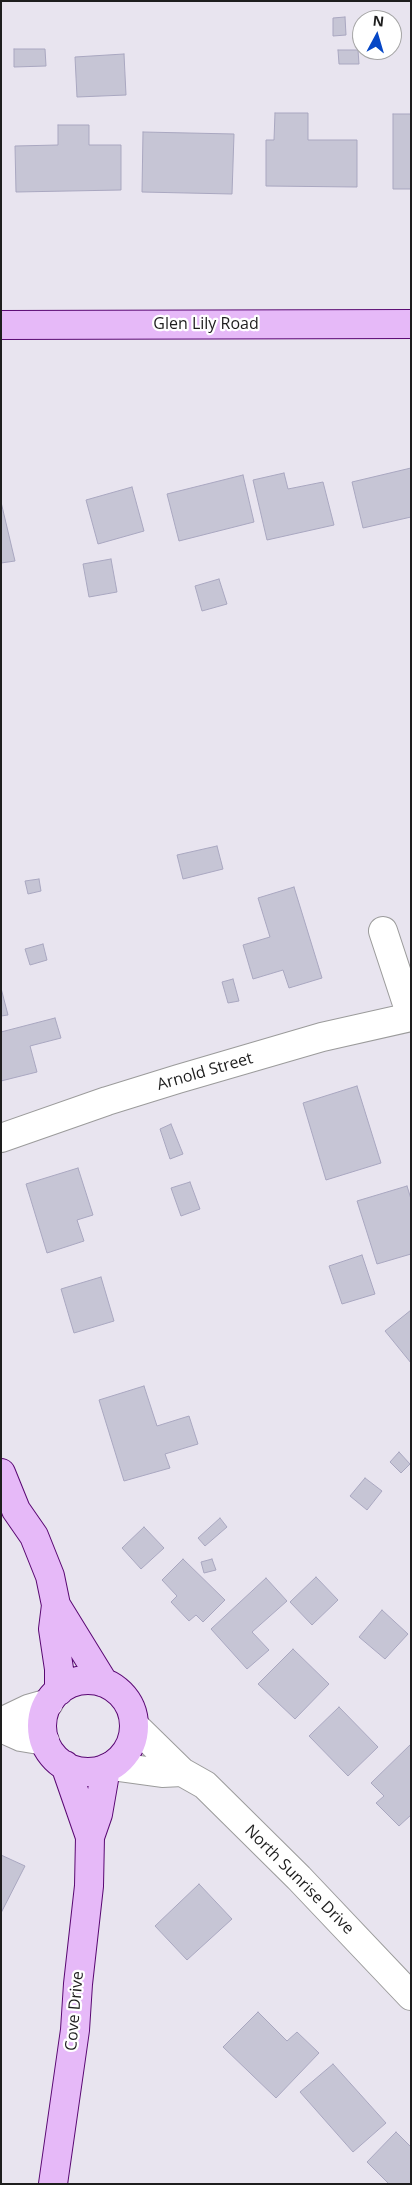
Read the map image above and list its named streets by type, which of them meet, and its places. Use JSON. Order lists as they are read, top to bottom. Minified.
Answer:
{"streets":{"street":["Glen Lily Road","Arnold Street","North Sunrise Drive","Cove Drive"]},"crossings":[["North Sunrise Drive","Cove Drive"]],"north":"top"}
